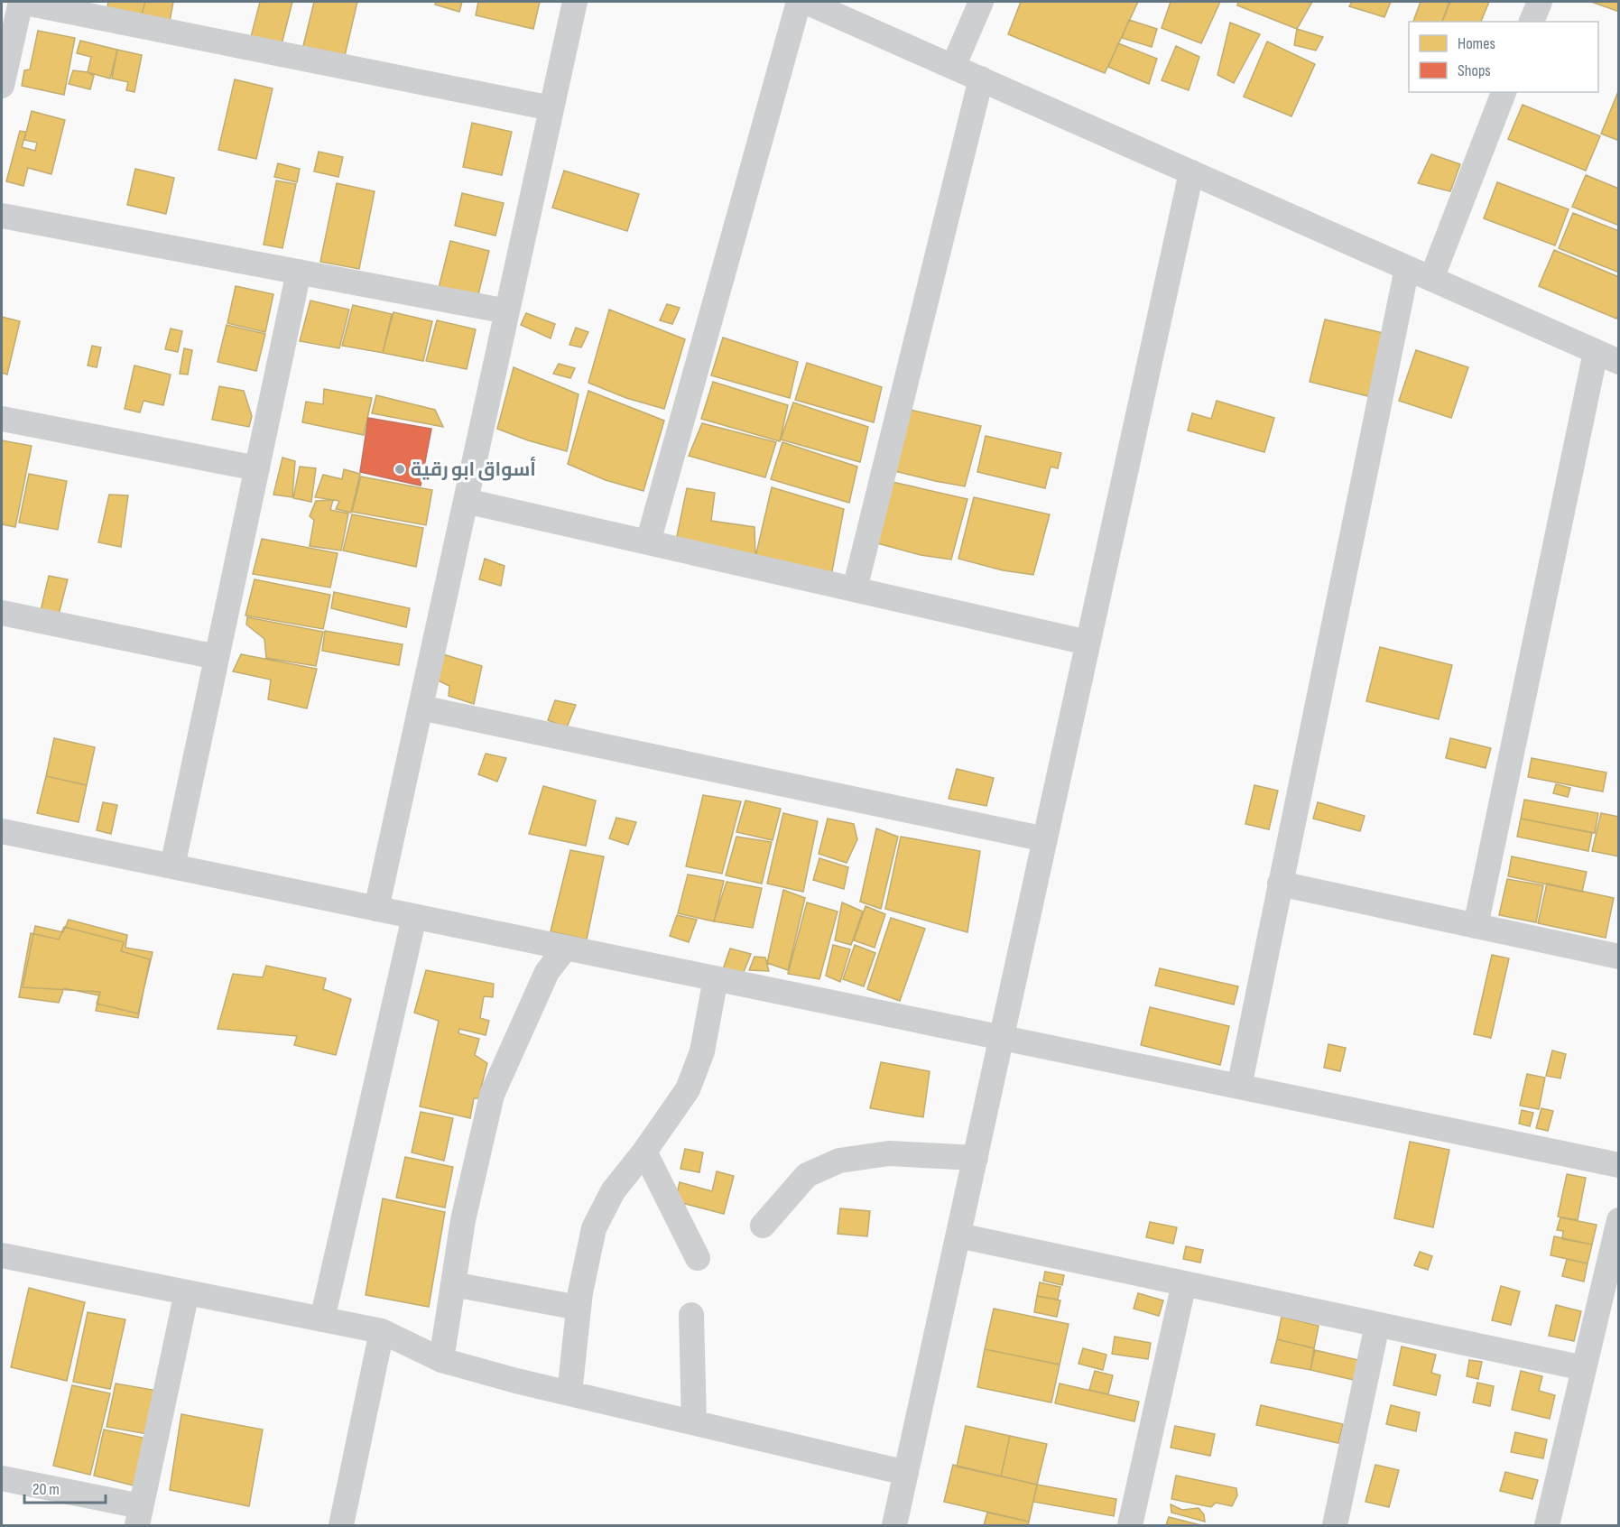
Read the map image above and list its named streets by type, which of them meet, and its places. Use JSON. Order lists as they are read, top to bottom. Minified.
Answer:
{"places":["أسواق ابو رقية"],"legend":["Homes","Shops"],"scale_bar":"20 m"}
